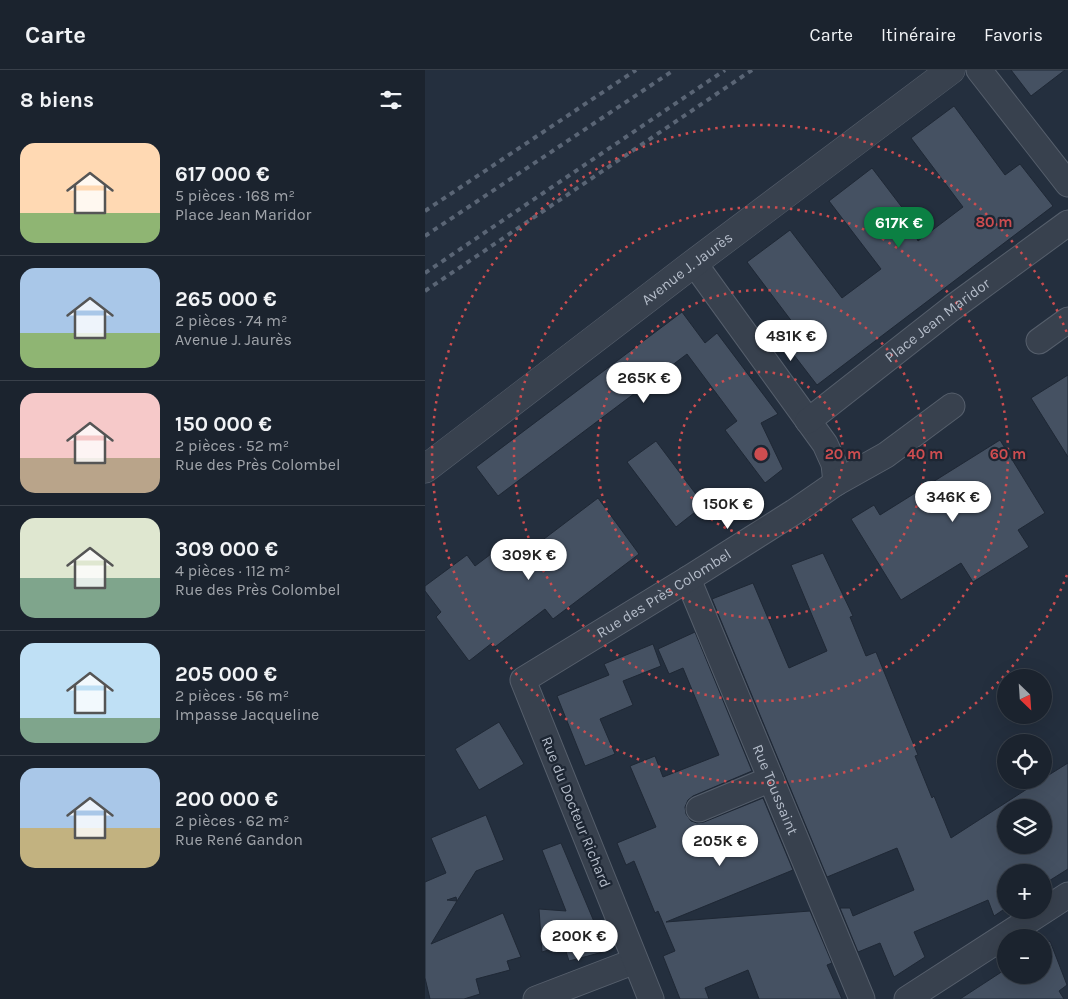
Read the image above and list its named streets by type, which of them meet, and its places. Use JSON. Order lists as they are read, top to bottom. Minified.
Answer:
{"streets":{"street":["Avenue J. Jaurès","Place Jean Maridor","Rue des Près Colombel","Rue Toussaint","Rue du Docteur Richard"]},"crossings":[["Rue des Près Colombel","Rue Toussaint"],["Rue des Près Colombel","Rue du Docteur Richard"]],"north":"bottom right","page":{"header":"Carte","nav":["Carte","Itinéraire","Favoris"],"heading":"8 biens","list":[{"name":"617 000 €","note":"5 pièces · 168 m² · Place Jean Maridor"},{"name":"265 000 €","note":"2 pièces · 74 m² · Avenue J. Jaurès"},{"name":"150 000 €","note":"2 pièces · 52 m² · Rue des Près Colombel"},{"name":"309 000 €","note":"4 pièces · 112 m² · Rue des Près Colombel"},{"name":"205 000 €","note":"2 pièces · 56 m² · Impasse Jacqueline"},{"name":"200 000 €","note":"2 pièces · 62 m² · Rue René Gandon"}],"price":["617K €","481K €","265K €","346K €","150K €","309K €","205K €","200K €"],"map_buttons":["+","−"]},"rings":["80 m","20 m","40 m","60 m"]}
